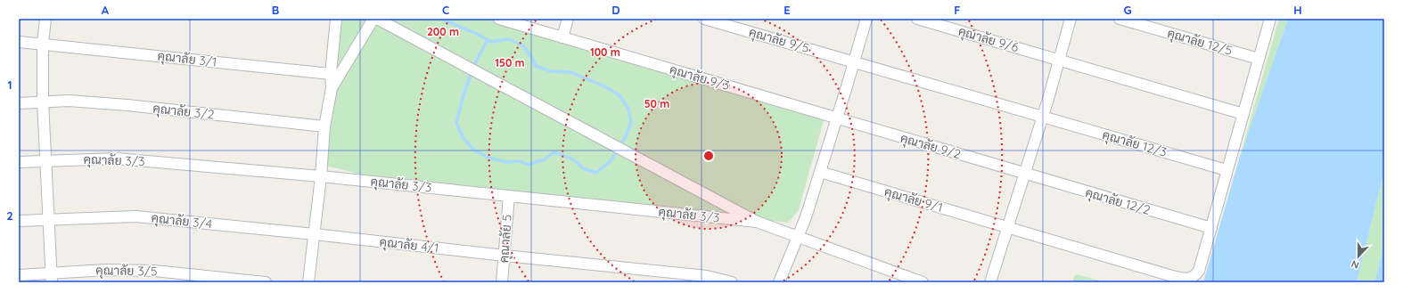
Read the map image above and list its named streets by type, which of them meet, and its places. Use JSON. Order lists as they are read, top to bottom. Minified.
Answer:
{"streets":{"street":["คุณาลัย 9/6","คุณาลัย 9/5","คุณาลัย 12/5","คุณาลัย 3/1","คุณาลัย 9/3","คุณาลัย 3/2","คุณาลัย 12/3","คุณาลัย 9/2","คุณาลัย 3/3","คุณาลัย 9/1","คุณาลัย 12/2","คุณาลัย 3/4","คุณาลัย 5","คุณาลัย 4/1","คุณาลัย 3/5"]},"crossings":[["คุณาลัย 9/5","คุณาลัย 12/3"],["คุณาลัย 9/3","คุณาลัย 9/2"],["คุณาลัย 9/2","คุณาลัย 12/2"],["คุณาลัย 3/3","คุณาลัย 5"],["คุณาลัย 9/1","คุณาลัย 12/2"],["คุณาลัย 3/4","คุณาลัย 4/1"],["คุณาลัย 5","คุณาลัย 4/1"]],"north":"bottom","grid":{"columns":["A","B","C","D","E","F","G","H"],"rows":["1","2"]},"rings":["200 m","100 m","150 m","50 m"]}
